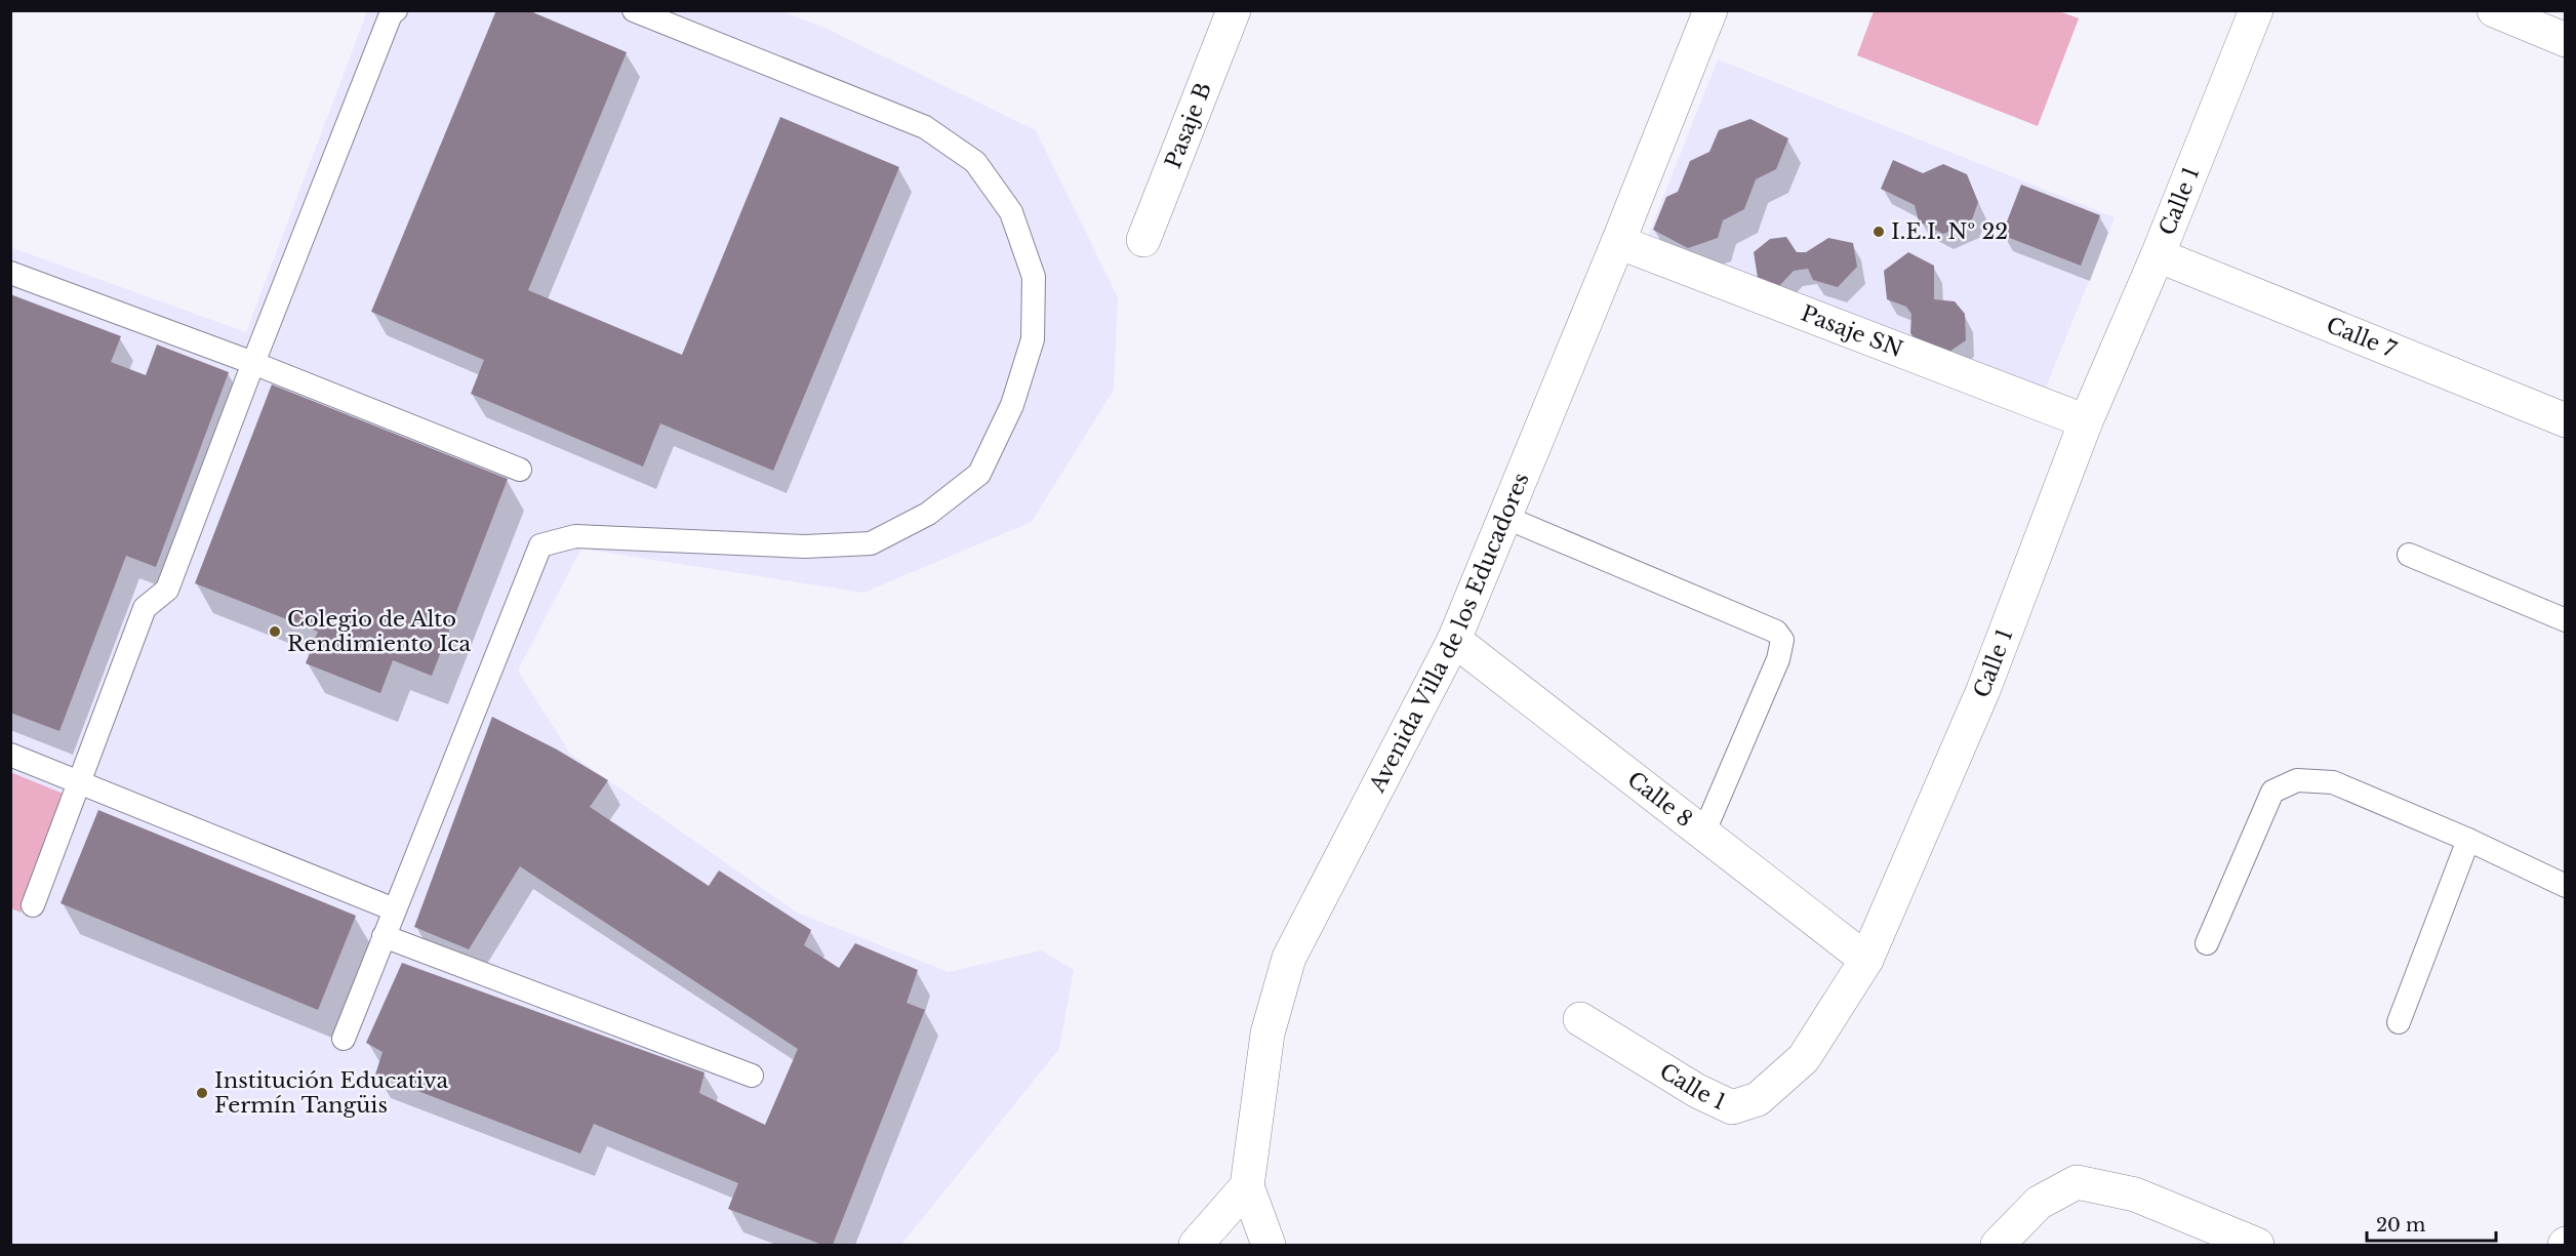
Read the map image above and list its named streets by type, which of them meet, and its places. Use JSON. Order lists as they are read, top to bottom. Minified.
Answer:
{"streets":{"street":["Pasaje B","Calle 1","Pasaje SN","Calle 7","Avenida Villa de los Educadores","Calle 8"]},"crossings":[["Calle 1","Pasaje SN"],["Calle 1","Calle 7"],["Calle 1","Calle 8"],["Pasaje SN","Avenida Villa de los Educadores"],["Avenida Villa de los Educadores","Calle 8"]],"places":["I.E.I. Nº 22","Colegio de Alto Rendimiento Ica","Institución Educativa Fermín Tangüis"],"scale_bar":"20 m"}
